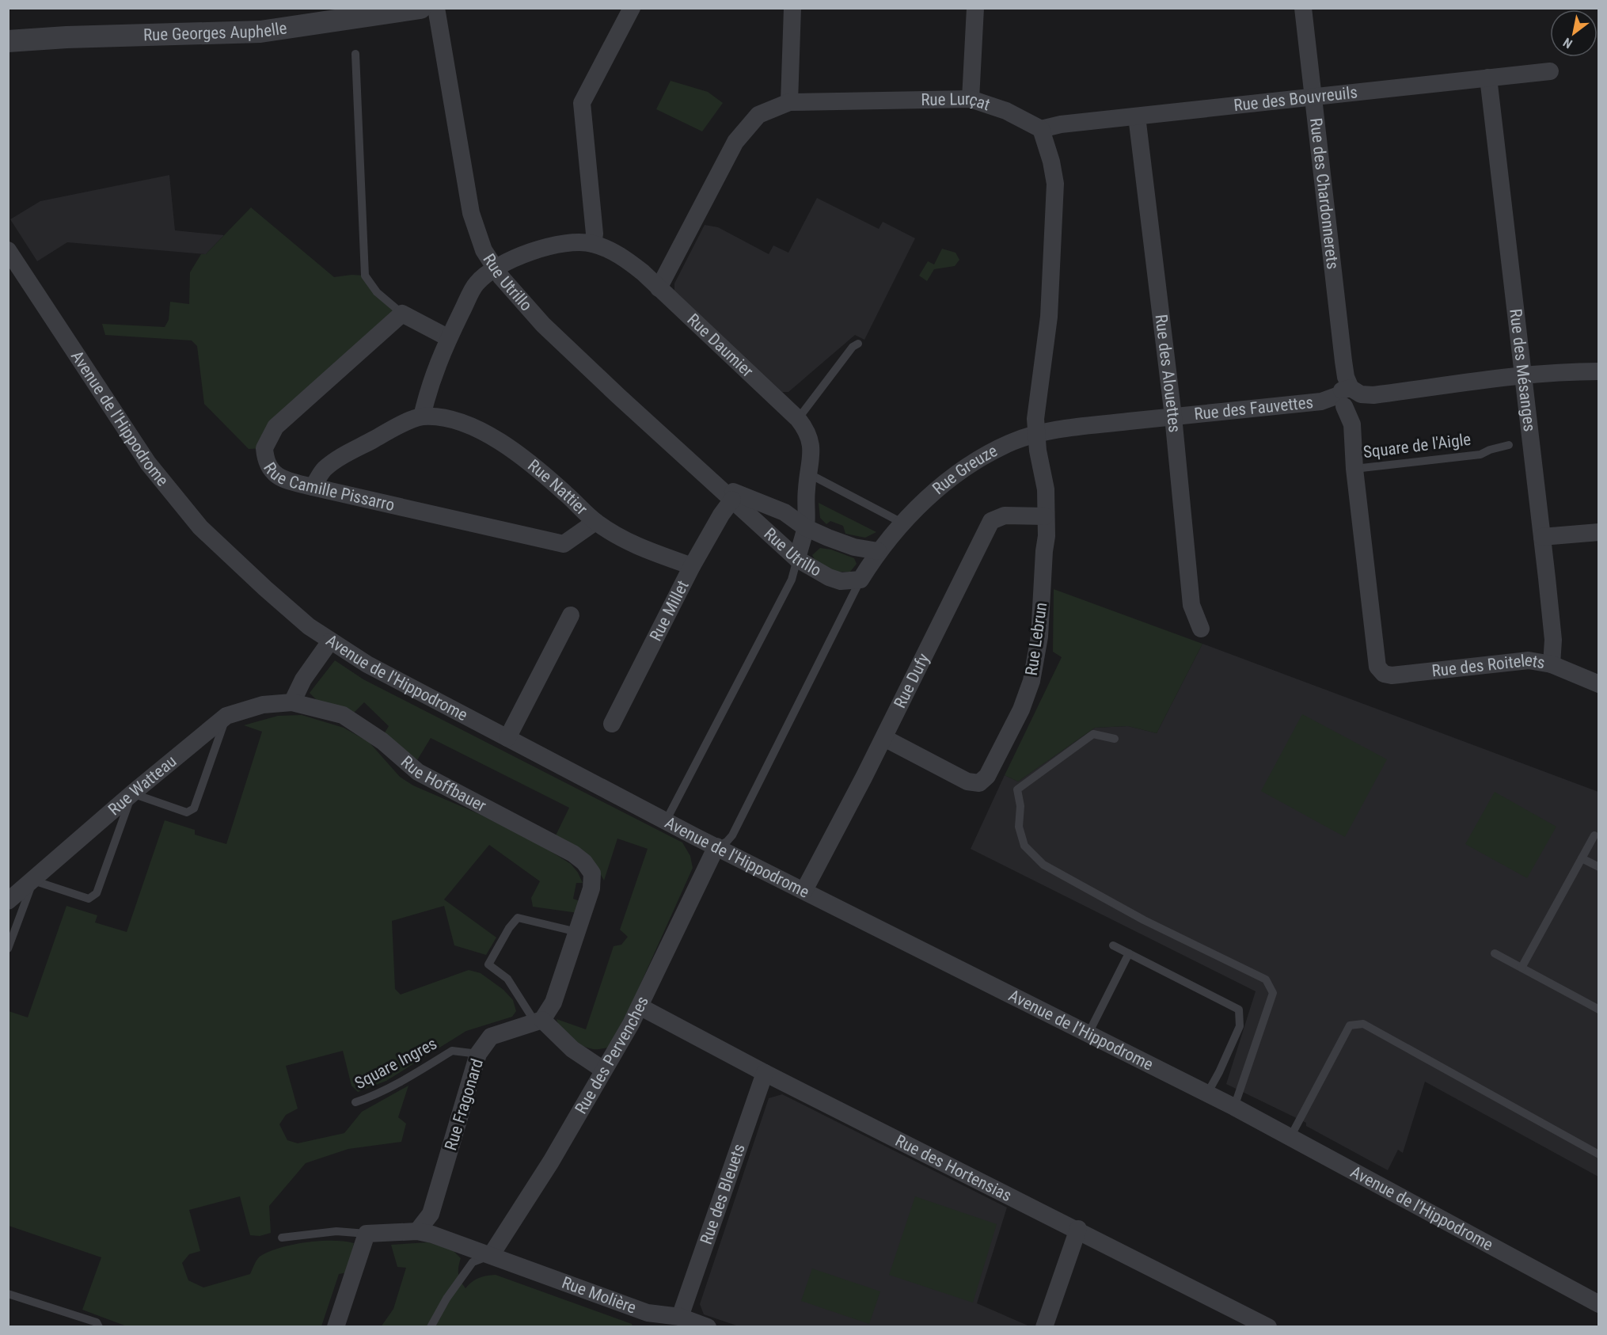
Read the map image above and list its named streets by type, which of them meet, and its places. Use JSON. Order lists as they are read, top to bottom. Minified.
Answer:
{"streets":{"street":["Rue Georges Auphelle","Rue des Bouvreuils","Rue Lurçat","Rue des Chardonnerets","Rue Utrillo","Rue Daumier","Rue des Mésanges","Rue des Alouettes","Rue des Fauvettes","Avenue de l'Hippodrome","Rue Greuze","Rue Camille Pissarro","Rue Nattier","Rue Millet","Rue Lebrun","Rue des Roitelets","Rue Dufy","Rue Hoffbauer","Rue Watteau","Rue des Pervenches","Rue Fragonard","Rue des Hortensias","Rue des Bleuets","Rue Molière"],"lane":["Square de l'Aigle","Square Ingres"]},"crossings":[["Rue des Bouvreuils","Rue Lurçat"],["Rue des Bouvreuils","Rue des Chardonnerets"],["Rue des Bouvreuils","Rue des Mésanges"],["Rue des Bouvreuils","Rue des Alouettes"],["Rue Lurçat","Rue Daumier"],["Rue des Chardonnerets","Rue des Fauvettes"],["Rue des Chardonnerets","Square de l'Aigle"],["Rue des Chardonnerets","Rue des Roitelets"],["Rue Utrillo","Rue Daumier"],["Rue Utrillo","Rue Greuze"],["Rue Utrillo","Rue Millet"],["Rue des Mésanges","Rue des Fauvettes"],["Rue des Mésanges","Rue des Roitelets"],["Rue des Alouettes","Rue des Fauvettes"],["Rue des Fauvettes","Rue Greuze"],["Rue des Fauvettes","Rue Lebrun"],["Avenue de l'Hippodrome","Rue Dufy"],["Avenue de l'Hippodrome","Rue des Pervenches"],["Rue Greuze","Rue Lebrun"],["Rue Camille Pissarro","Rue Nattier"],["Rue Nattier","Rue Millet"],["Rue Lebrun","Rue Dufy"],["Rue Hoffbauer","Rue Watteau"],["Rue des Pervenches","Rue des Hortensias"],["Rue des Pervenches","Rue Molière"],["Square Ingres","Rue Fragonard"],["Rue Fragonard","Rue Molière"],["Rue des Hortensias","Rue des Bleuets"],["Rue des Bleuets","Rue Molière"]],"north":"bottom left"}
